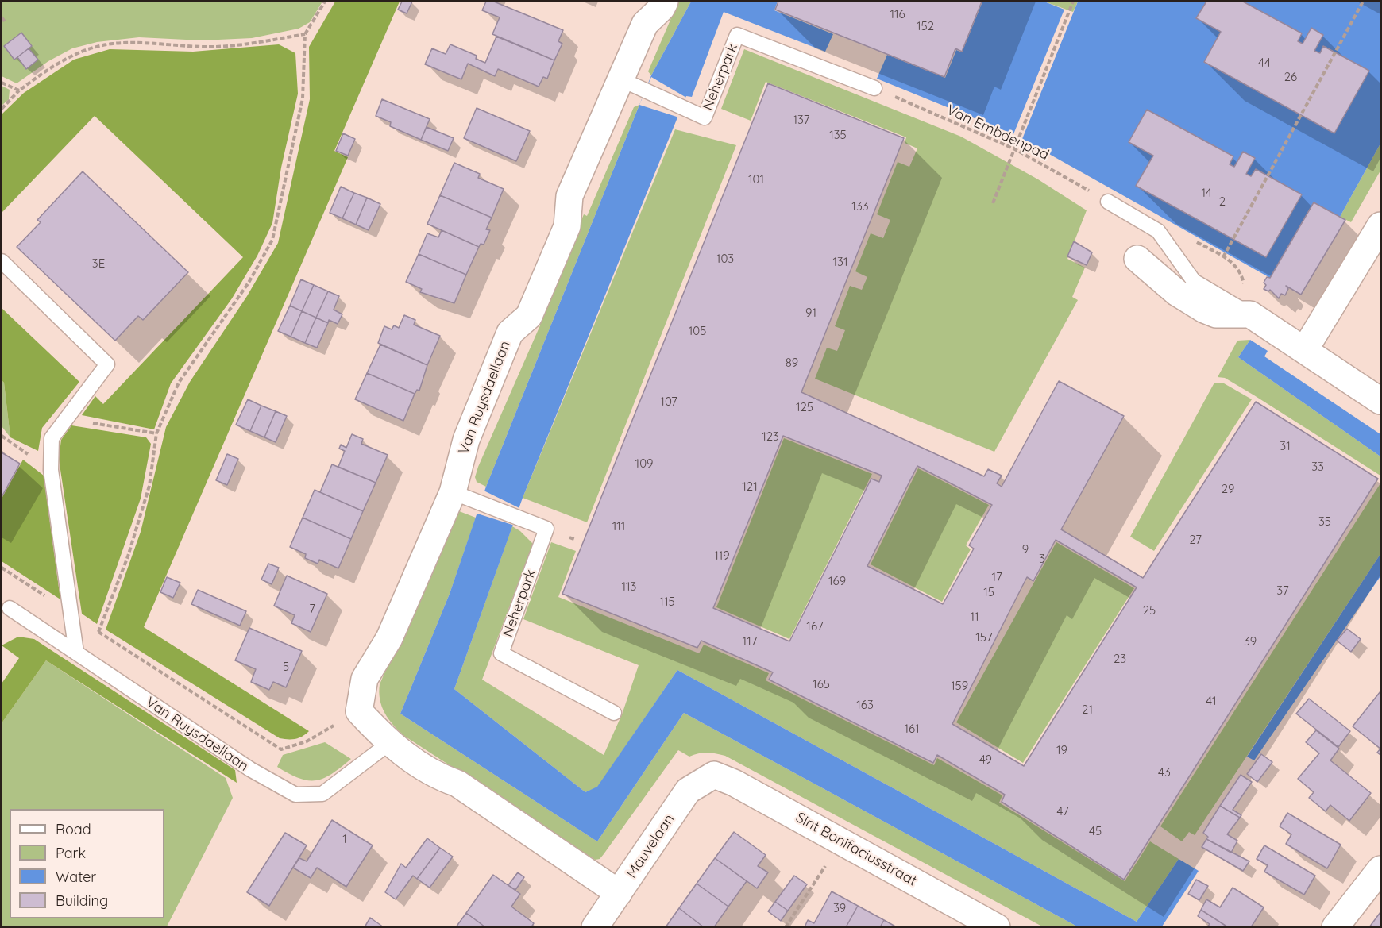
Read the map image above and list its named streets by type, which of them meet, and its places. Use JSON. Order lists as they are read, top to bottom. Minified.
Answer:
{"streets":{"street":["Van Ruysdaellaan","Mauvelaan","Sint Bonifaciusstraat"],"lane":["Neherpark"],"path":["Van Embdenpad"]},"crossings":[["Neherpark","Van Embdenpad"],["Neherpark","Van Ruysdaellaan"],["Mauvelaan","Sint Bonifaciusstraat"]],"house_numbers":["116","152","44","26","137","135","101","14","2","133","103","131","3E","91","105","89","107","125","123","31","109","33","121","29","35","111","27","9","119","3","17","169","113","37","15","115","7","25","11","167","157","117","39","23","5","165","159","41","163","21","161","19","49","43","47","45","1","39"],"legend":["Road","Park","Water","Building"]}
